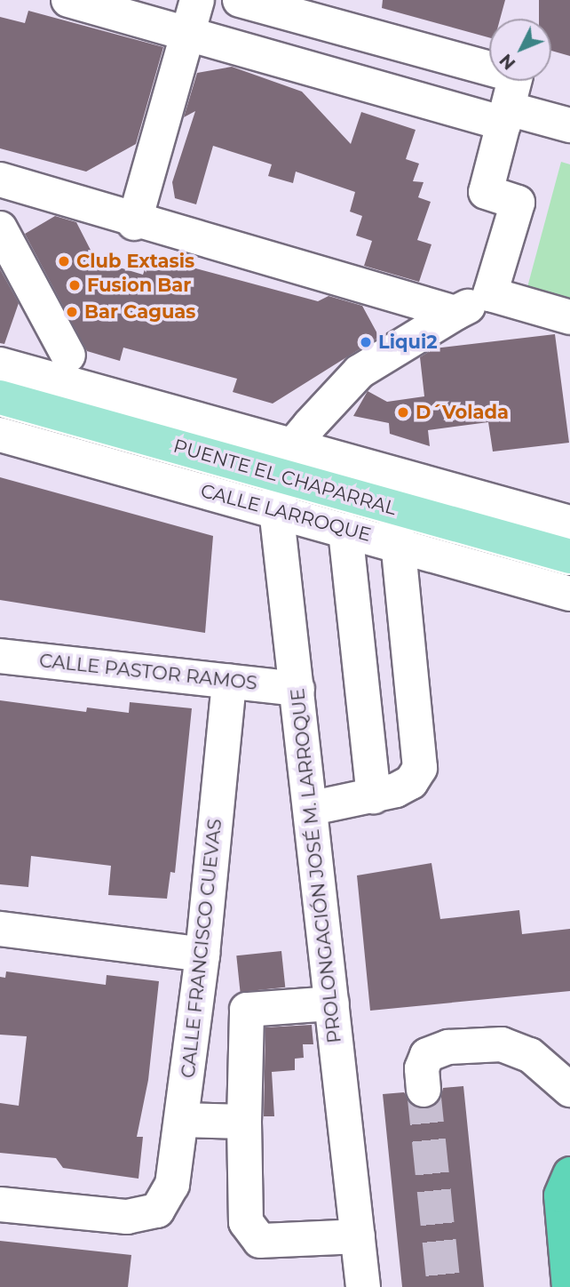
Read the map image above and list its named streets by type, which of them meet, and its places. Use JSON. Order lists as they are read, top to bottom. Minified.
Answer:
{"streets":{"main road":["PUENTE EL CHAPARRAL"],"street":["CALLE LARROQUE","CALLE PASTOR RAMOS","PROLONGACIÓN JOSÉ M. LARROQUE","CALLE FRANCISCO CUEVAS"]},"crossings":[["CALLE LARROQUE","PROLONGACIÓN JOSÉ M. LARROQUE"],["CALLE PASTOR RAMOS","PROLONGACIÓN JOSÉ M. LARROQUE"],["CALLE PASTOR RAMOS","CALLE FRANCISCO CUEVAS"]],"places":["Club Extasis","Fusion Bar","Bar Caguas","Liqui2","D´Volada"],"north":"bottom left"}
